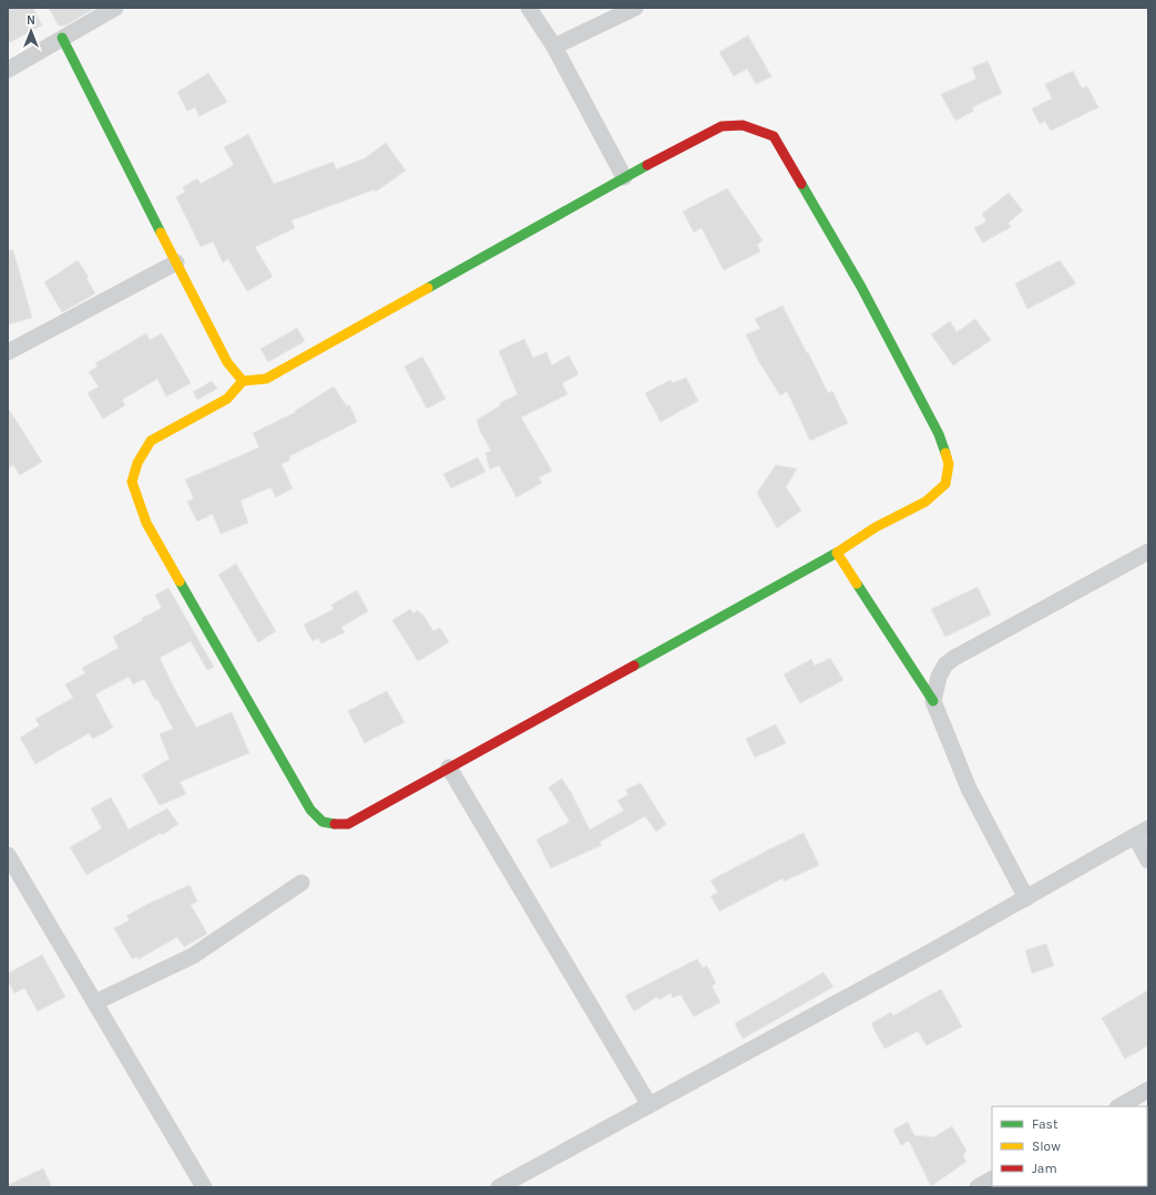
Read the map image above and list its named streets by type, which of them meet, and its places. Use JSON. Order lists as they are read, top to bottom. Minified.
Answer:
{"legend":["Fast","Slow","Jam"],"north":"top"}
